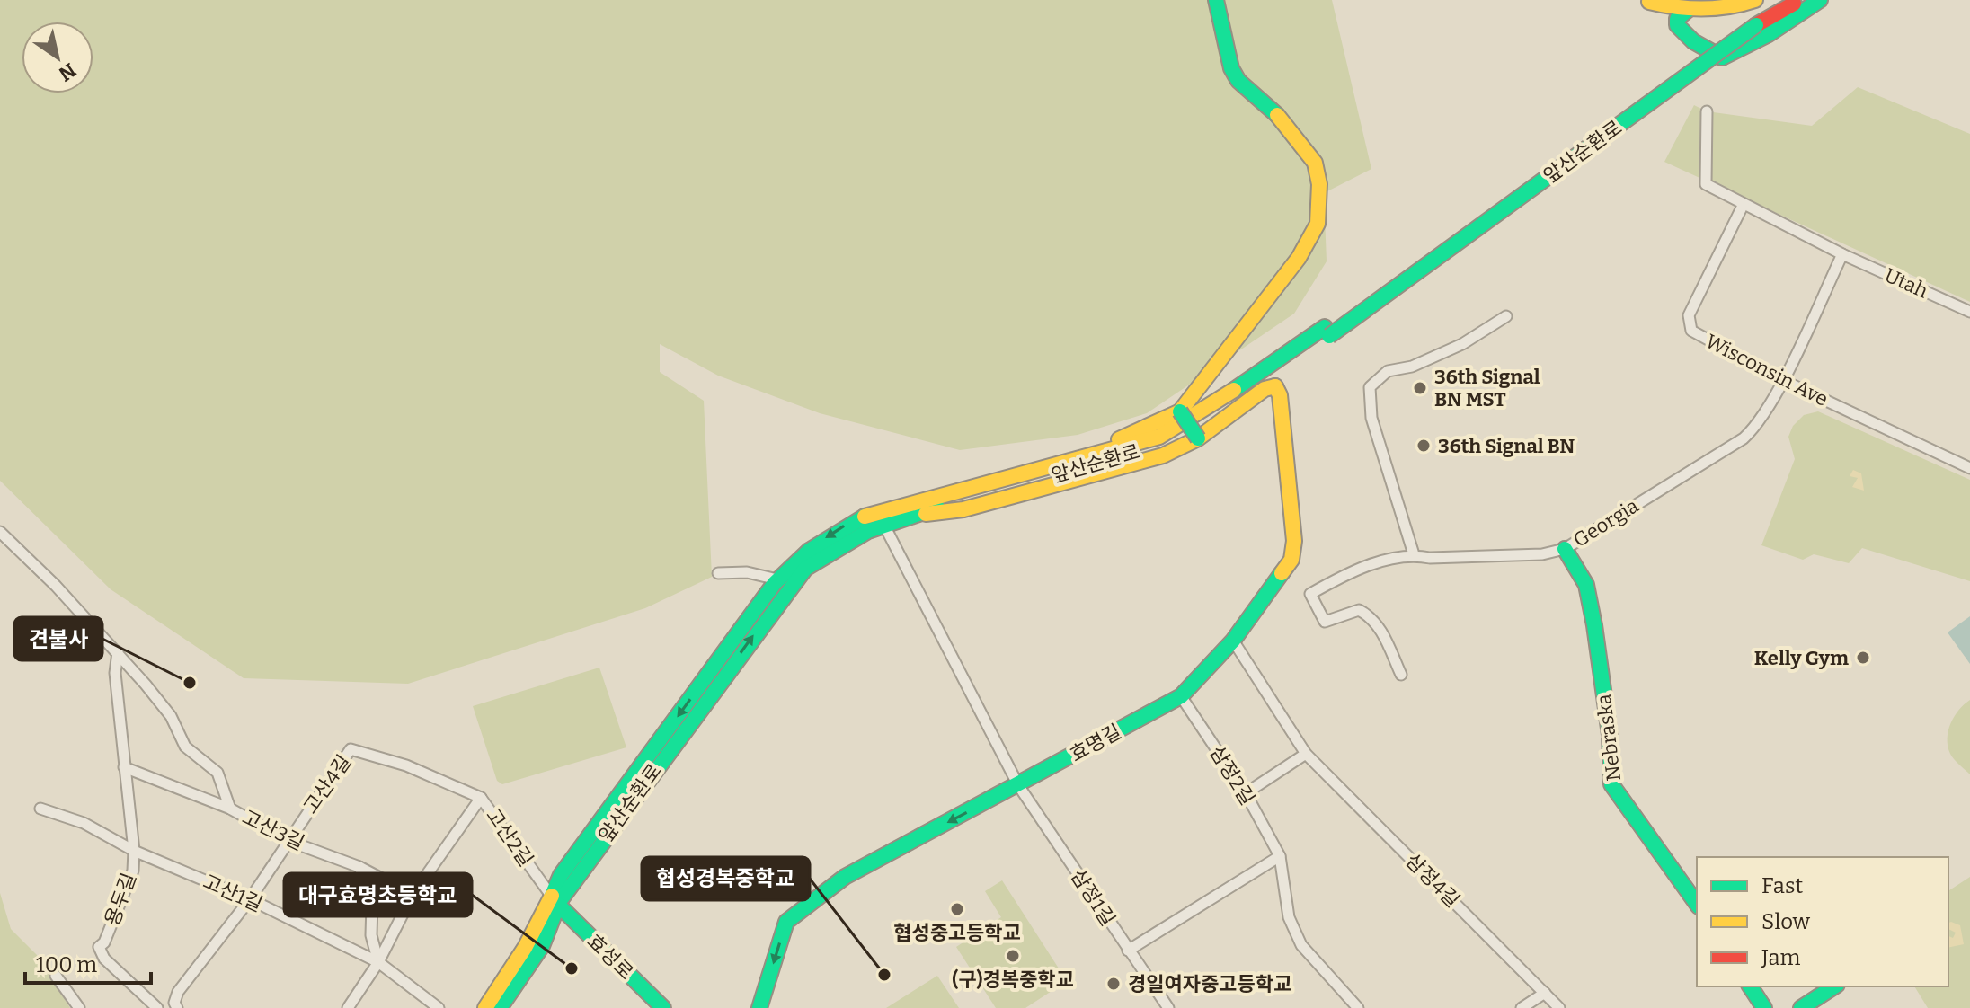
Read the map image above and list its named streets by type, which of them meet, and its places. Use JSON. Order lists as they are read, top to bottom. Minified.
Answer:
{"streets":{"main road":["앞산순환로","Nebraska","효명길","효성로"],"street":["Utah","Wisconsin Ave","Georgia","삼정2길","고산4길","고산3길","고산2길","삼정4길","고산1길","삼정1길","용두길"]},"crossings":[["앞산순환로","고산2길"],["앞산순환로","삼정1길"],["앞산순환로","효성로"],["Utah","Wisconsin Ave"],["Utah","Georgia"],["Wisconsin Ave","Georgia"],["Georgia","Nebraska"],["효명길","삼정2길"],["효명길","삼정4길"],["효명길","삼정1길"],["고산4길","고산3길"],["고산4길","고산2길"],["고산4길","고산1길"],["고산3길","고산2길"],["고산3길","용두길"],["고산2길","고산1길"],["고산2길","효성로"],["고산1길","용두길"]],"places":["36th Signal BN MST","36th Signal BN","Kelly Gym","견불사","협성중고등학교","(구)경복중학교","대구효명초등학교","협성경복중학교","경일여자중고등학교"],"legend":["Fast","Slow","Jam"],"scale_bar":"100 m","north":"bottom right"}
